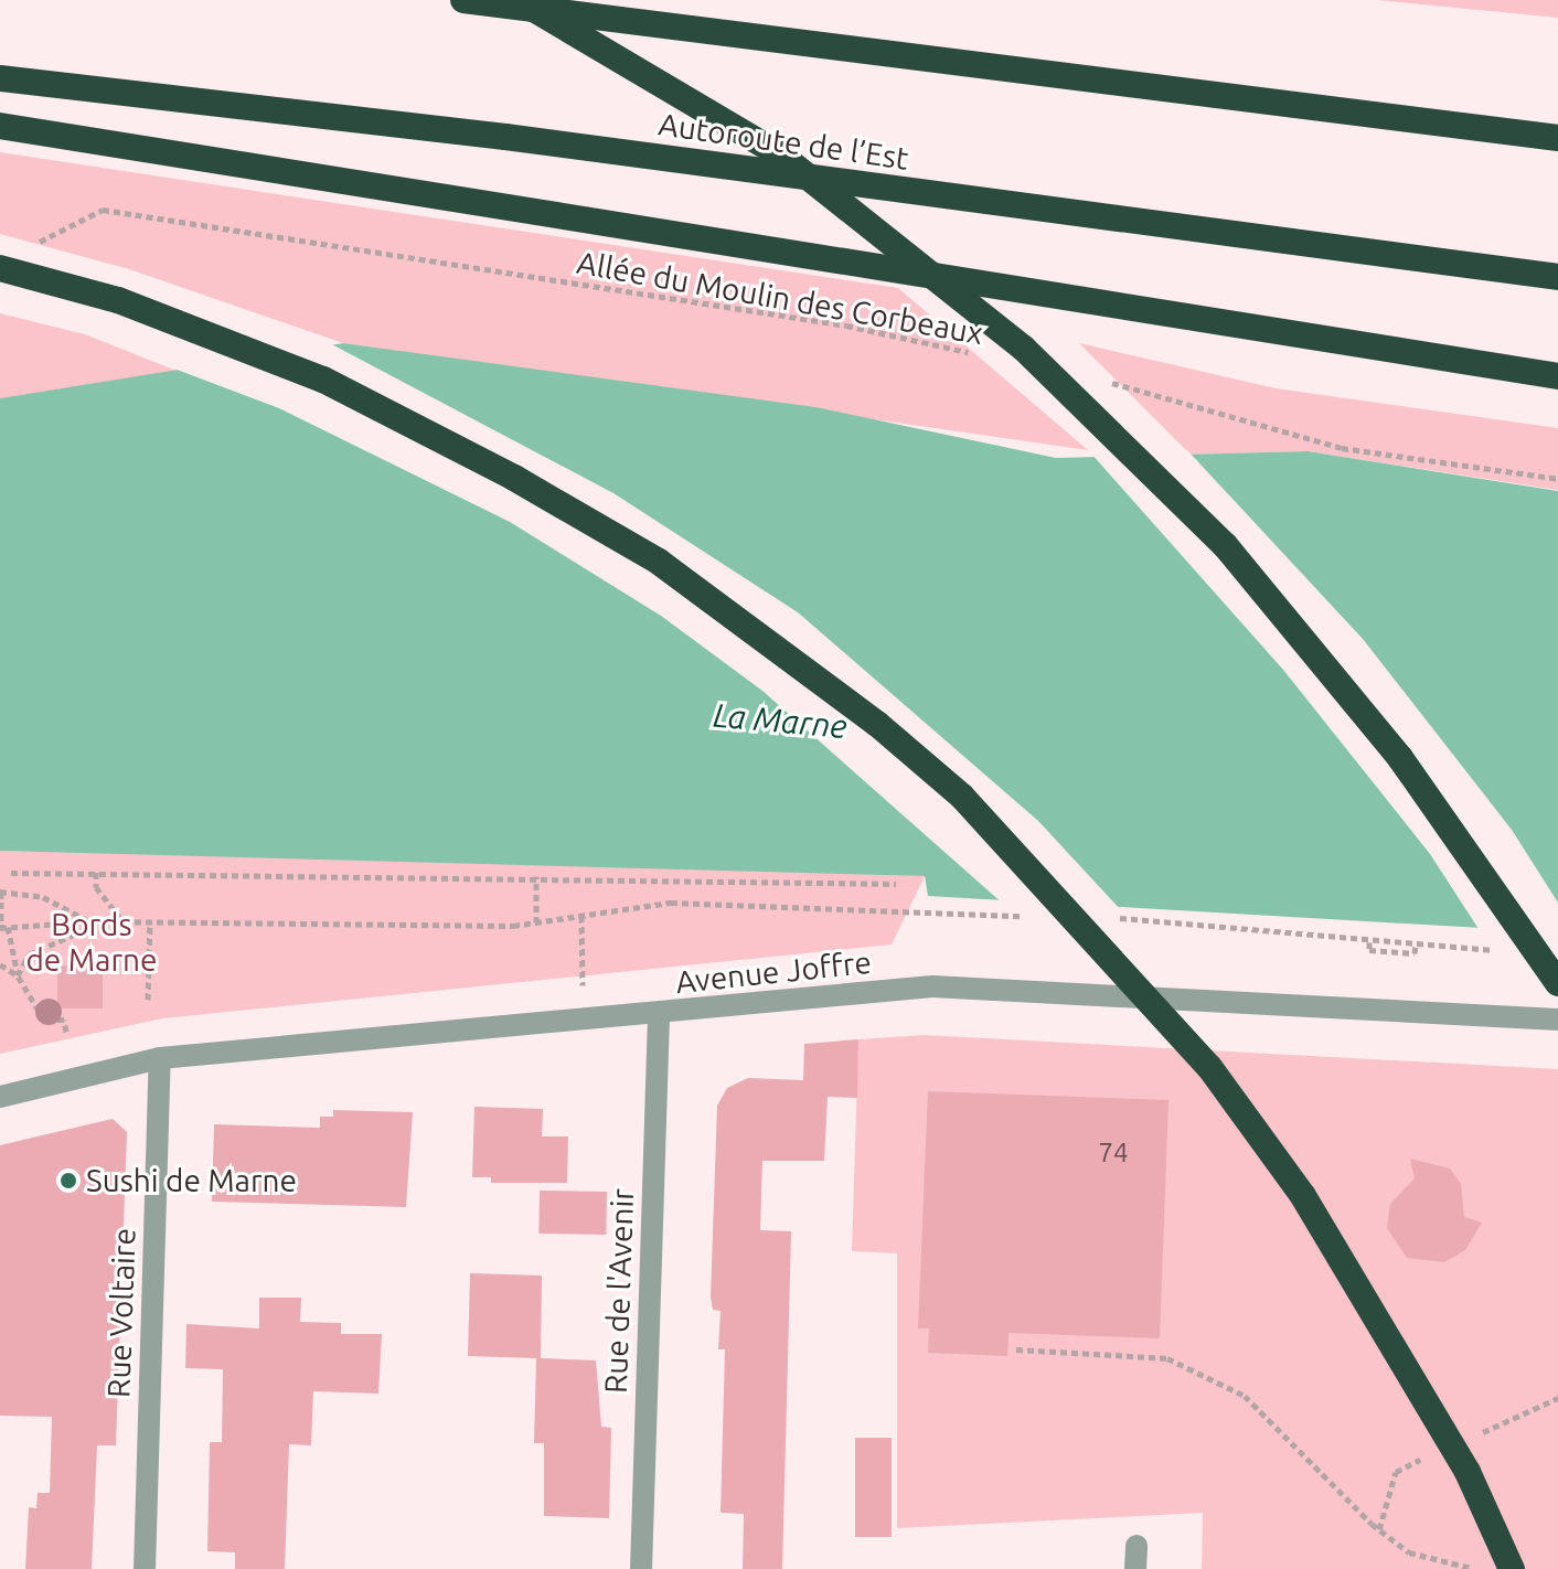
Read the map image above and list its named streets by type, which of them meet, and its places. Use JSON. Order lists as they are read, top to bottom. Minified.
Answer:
{"streets":{"highway":["Autoroute de l’Est"],"street":["Avenue Joffre","Rue de l'Avenir","Rue Voltaire"],"path":["Allée du Moulin des Corbeaux"]},"crossings":[["Avenue Joffre","Rue de l'Avenir"],["Avenue Joffre","Rue Voltaire"]],"water":["La Marne"],"parks":["Bords de Marne"],"places":["Sushi de Marne"],"house_numbers":["74"]}
